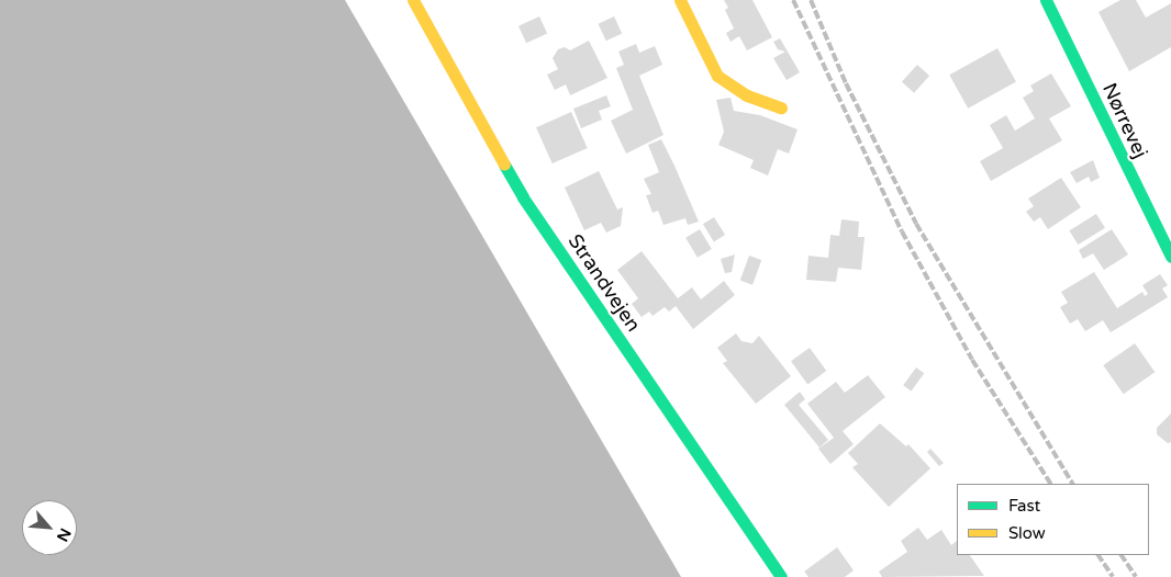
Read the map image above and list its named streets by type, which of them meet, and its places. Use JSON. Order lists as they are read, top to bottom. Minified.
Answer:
{"streets":{"main road":["Nørrevej","Strandvejen"]},"legend":["Fast","Slow"],"north":"bottom right"}
